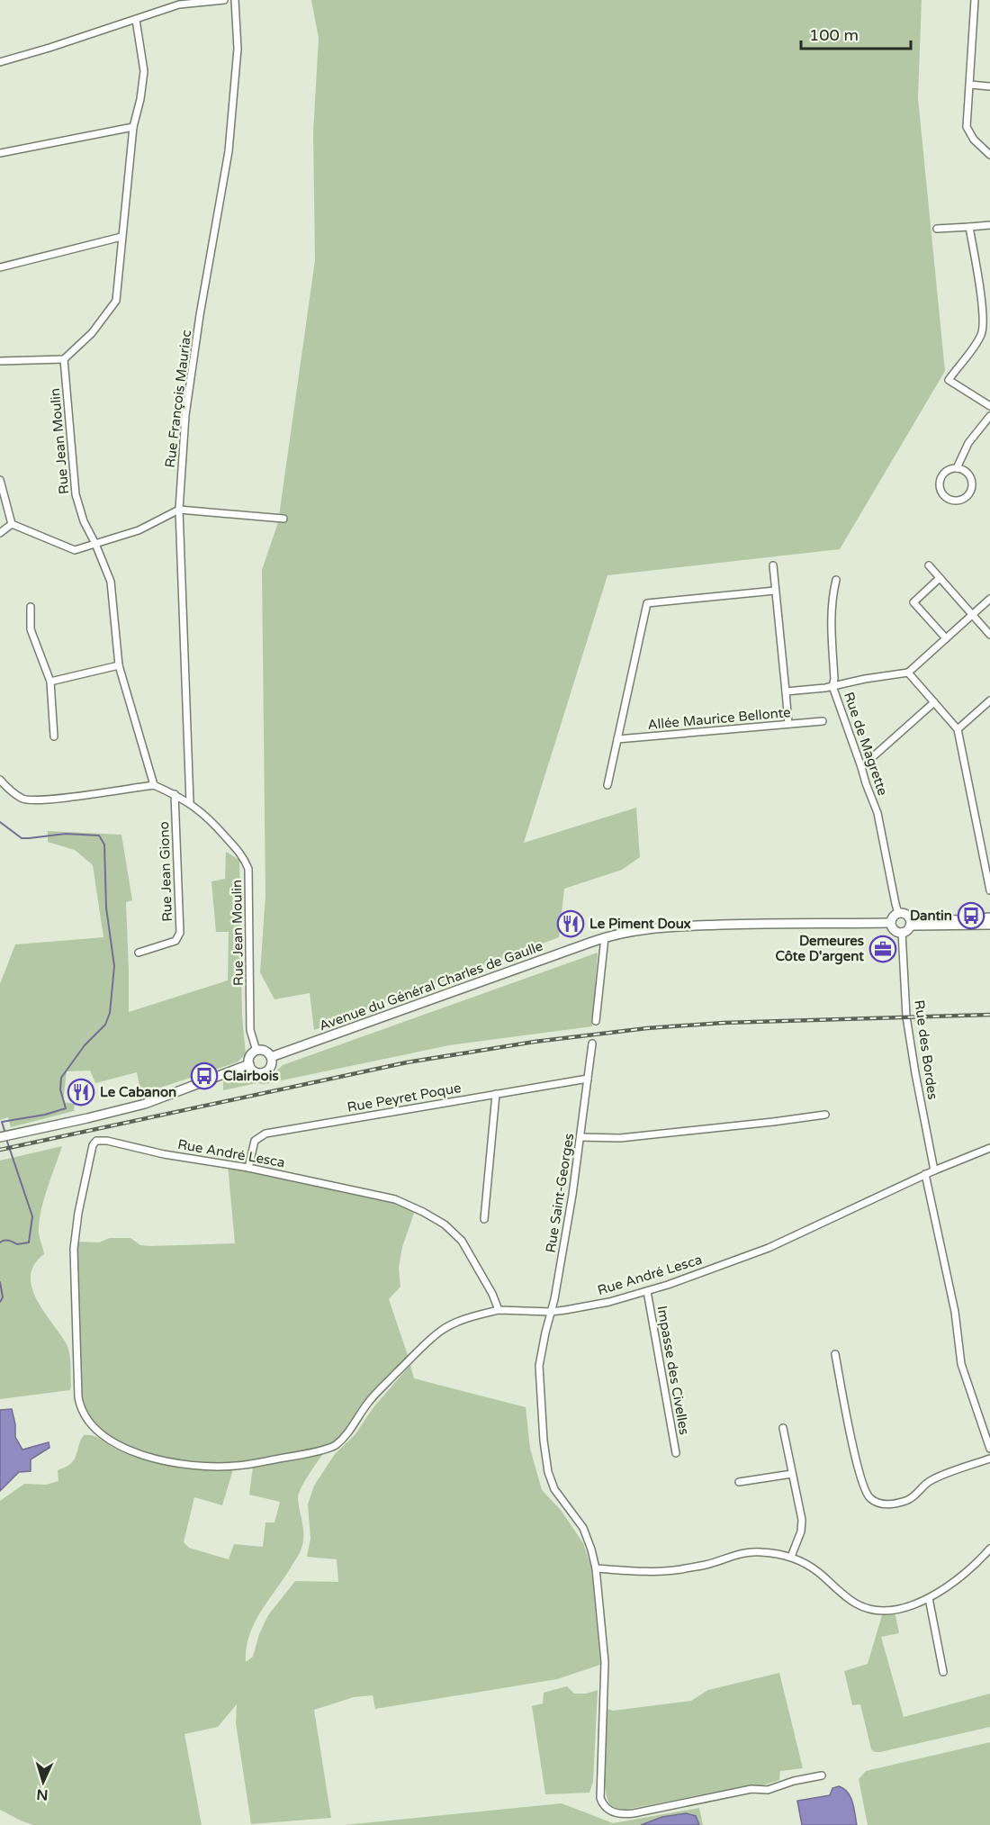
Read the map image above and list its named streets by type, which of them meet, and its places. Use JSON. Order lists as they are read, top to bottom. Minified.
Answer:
{"streets":{"main road":["Avenue du Général Charles de Gaulle"],"street":["Rue François Mauriac","Rue Jean Moulin","Allée Maurice Bellonte","Rue de Magrette","Rue Jean Giono","Rue des Bordes","Rue Peyret Poque","Rue André Lesca","Rue Saint-Georges","Impasse des Civelles"]},"crossings":[["Rue François Mauriac","Rue Jean Moulin"],["Rue Jean Moulin","Rue Jean Giono"],["Rue Jean Moulin","Avenue du Général Charles de Gaulle"],["Rue de Magrette","Avenue du Général Charles de Gaulle"],["Rue de Magrette","Rue des Bordes"],["Avenue du Général Charles de Gaulle","Rue des Bordes"],["Rue des Bordes","Rue André Lesca"],["Rue Peyret Poque","Rue André Lesca"],["Rue Peyret Poque","Rue Saint-Georges"],["Rue André Lesca","Rue Saint-Georges"],["Rue André Lesca","Impasse des Civelles"]],"places":{"bus stop":["Dantin","Clairbois"],"restaurant":["Le Piment Doux","Le Cabanon"],"office":["Demeures Côte D'argent"]},"scale_bar":"100 m","north":"bottom"}
